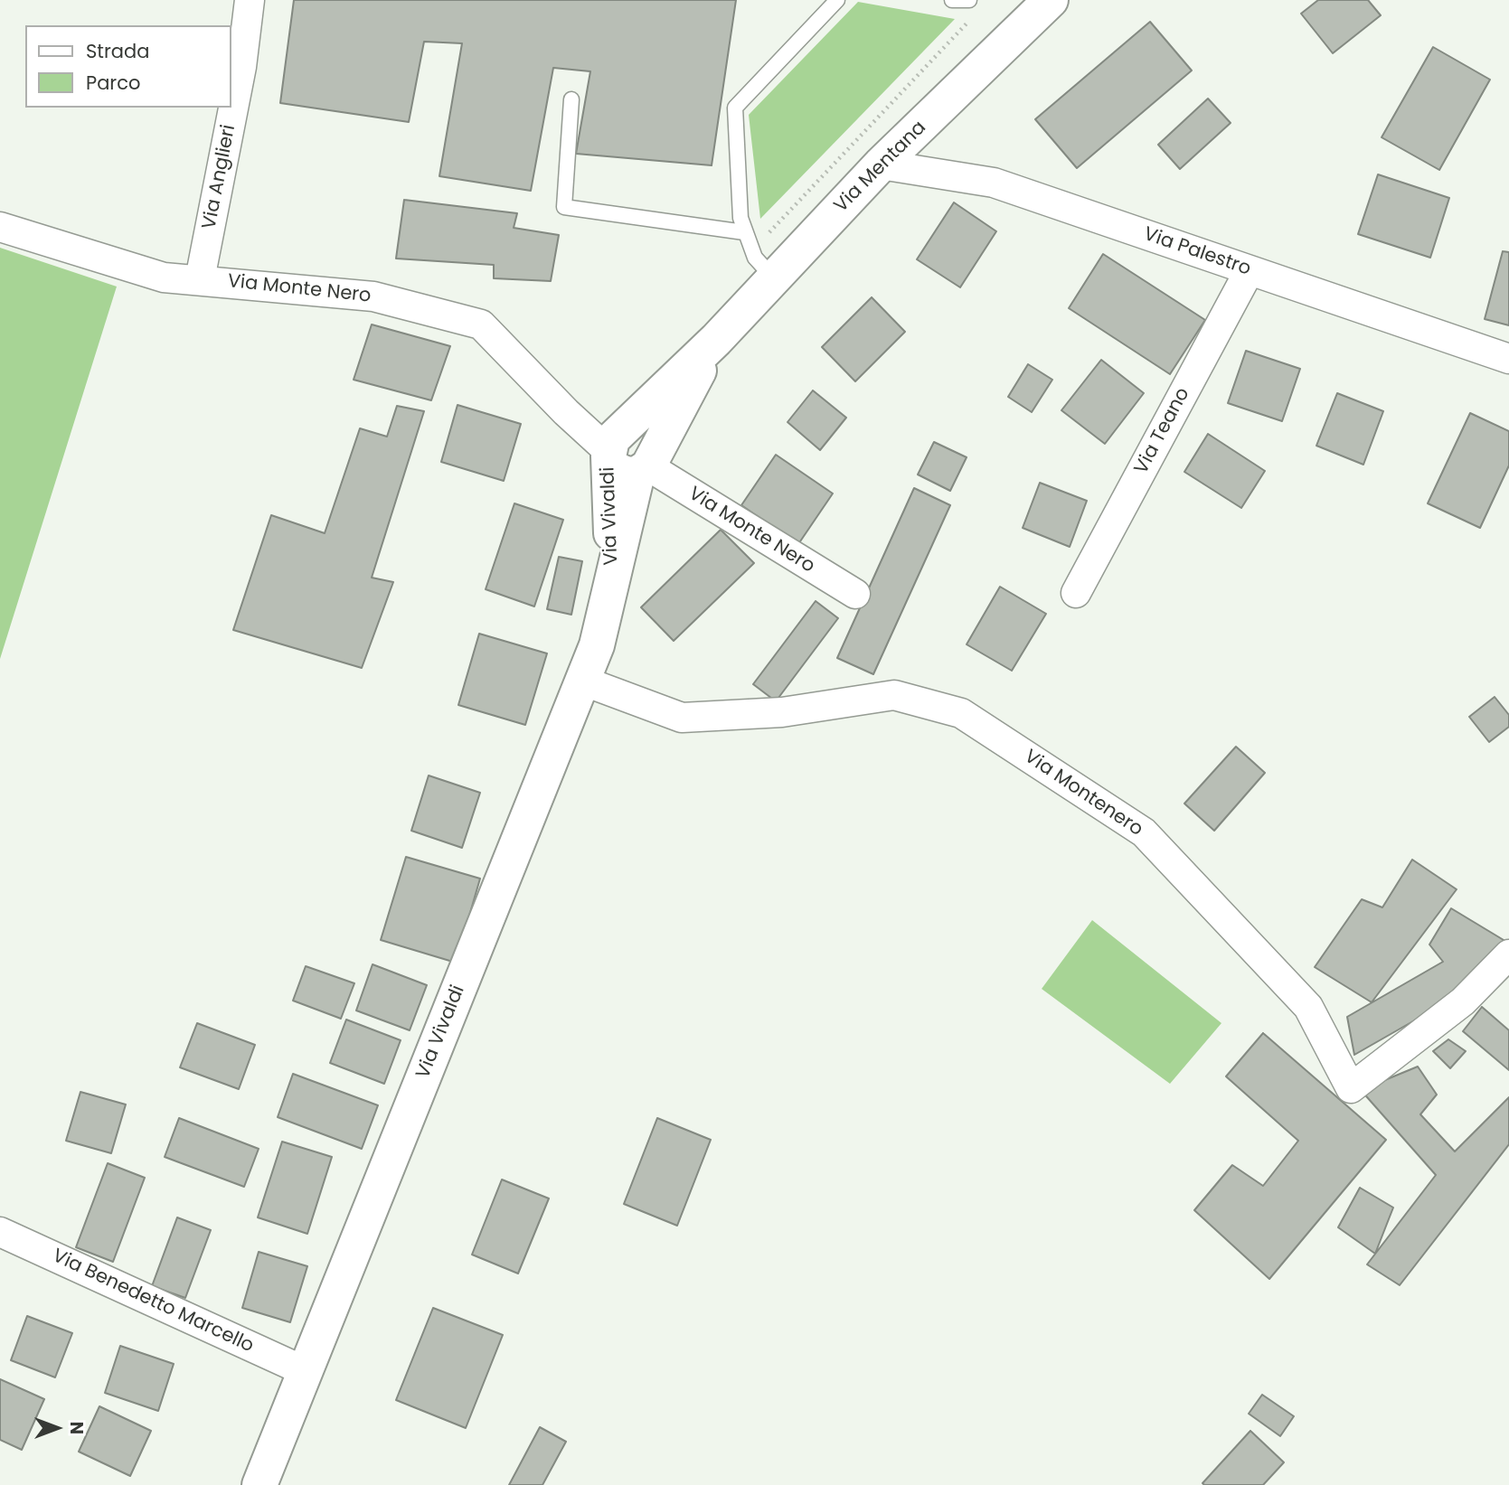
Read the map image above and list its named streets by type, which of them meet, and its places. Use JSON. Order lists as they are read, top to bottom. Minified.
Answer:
{"streets":{"street":["Via Mentana","Via Anglieri","Via Palestro","Via Monte Nero","Via Teano","Via Vivaldi","Via Montenero","Via Benedetto Marcello"]},"crossings":[["Via Mentana","Via Palestro"],["Via Mentana","Via Monte Nero"],["Via Mentana","Via Vivaldi"],["Via Anglieri","Via Monte Nero"],["Via Palestro","Via Teano"],["Via Monte Nero","Via Vivaldi"],["Via Vivaldi","Via Montenero"],["Via Vivaldi","Via Benedetto Marcello"]],"legend":["Strada","Parco"],"north":"right"}
